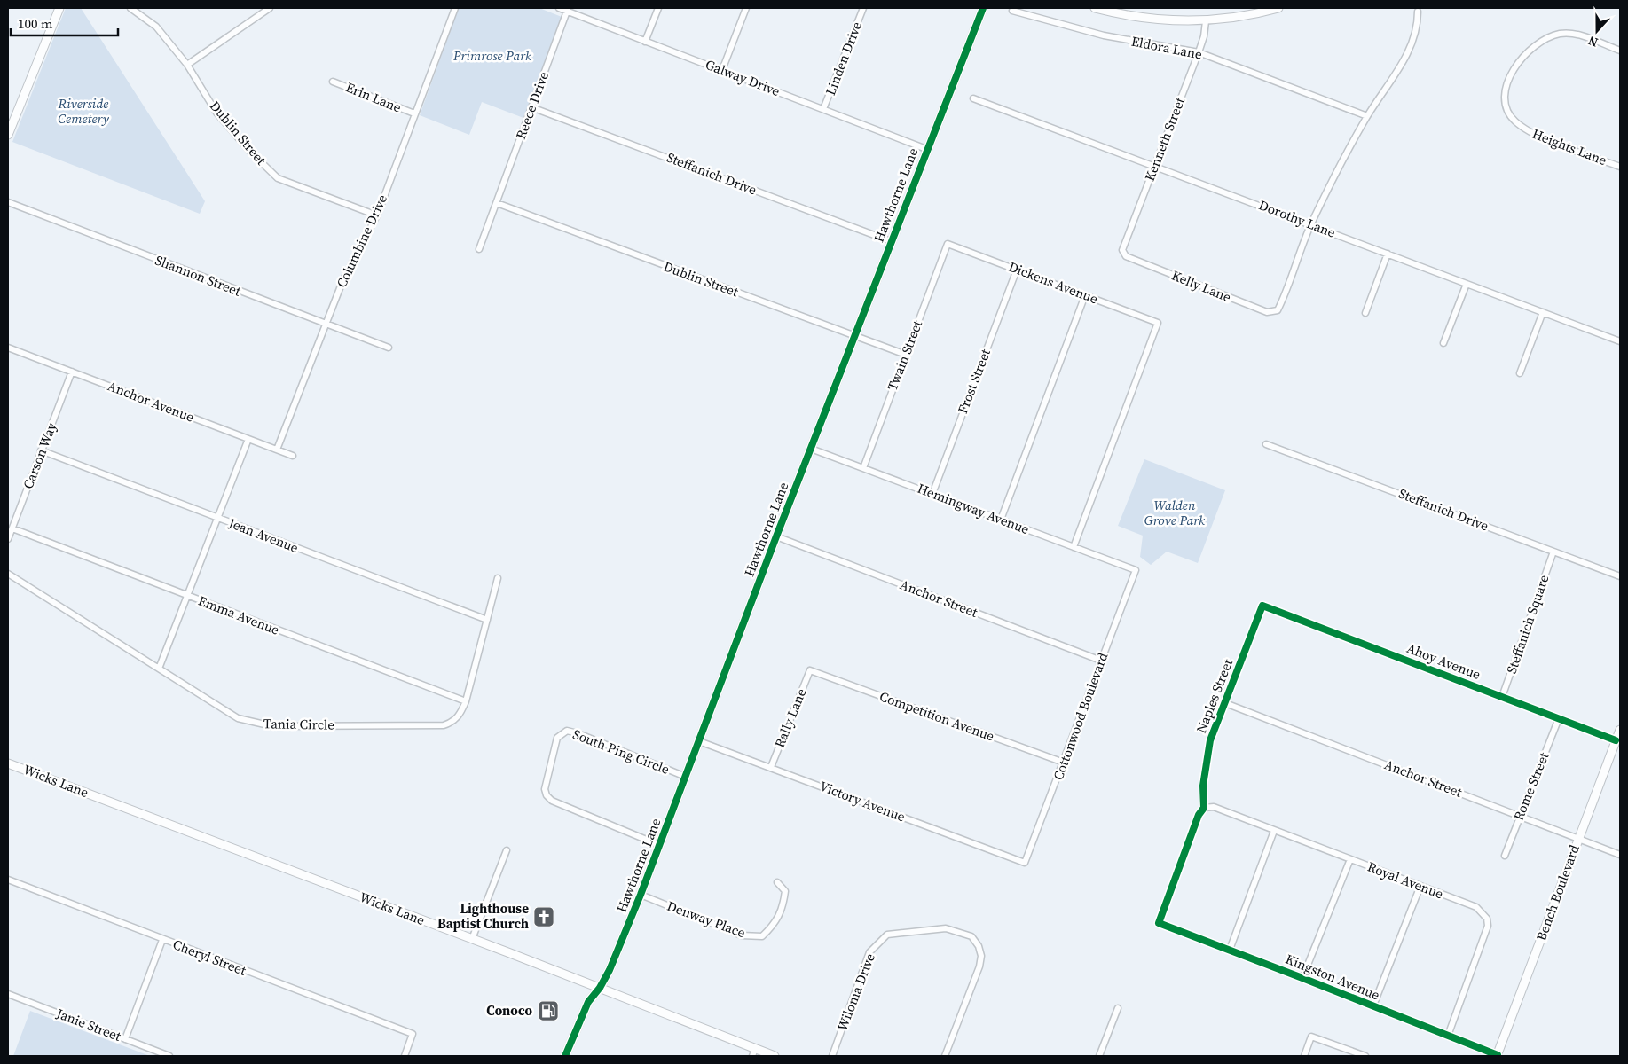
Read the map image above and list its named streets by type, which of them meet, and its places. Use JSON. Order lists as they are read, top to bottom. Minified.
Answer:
{"streets":{"street":["Eldora Lane","Linden Drive","Galway Drive","Erin Lane","Reece Drive","Dublin Street","Kenneth Street","Heights Lane","Steffanich Drive","Hawthorne Lane","Dorothy Lane","Columbine Drive","Shannon Street","Dickens Avenue","Kelly Lane","Twain Street","Frost Street","Anchor Avenue","Carson Way","Hemingway Avenue","Jean Avenue","Anchor Street","Emma Avenue","Steffanich Square","Ahoy Avenue","Naples Street","Competition Avenue","Cottonwood Boulevard","Rally Lane","Tania Circle","South Ping Circle","Wicks Lane","Rome Street","Victory Avenue","Royal Avenue","Bench Boulevard","Denway Place","Cheryl Street","Kingston Avenue","Wiloma Drive","Janie Street"]},"crossings":[["Eldora Lane","Kenneth Street"],["Linden Drive","Galway Drive"],["Galway Drive","Reece Drive"],["Galway Drive","Hawthorne Lane"],["Erin Lane","Columbine Drive"],["Reece Drive","Dublin Street"],["Reece Drive","Steffanich Drive"],["Dublin Street","Hawthorne Lane"],["Dublin Street","Columbine Drive"],["Dublin Street","Twain Street"],["Kenneth Street","Dorothy Lane"],["Kenneth Street","Kelly Lane"],["Steffanich Drive","Hawthorne Lane"],["Steffanich Drive","Steffanich Square"],["Hawthorne Lane","Hemingway Avenue"],["Hawthorne Lane","Anchor Street"],["Hawthorne Lane","South Ping Circle"],["Hawthorne Lane","Wicks Lane"],["Hawthorne Lane","Victory Avenue"],["Hawthorne Lane","Denway Place"],["Dorothy Lane","Kelly Lane"],["Columbine Drive","Shannon Street"],["Columbine Drive","Anchor Avenue"],["Dickens Avenue","Twain Street"],["Dickens Avenue","Frost Street"],["Dickens Avenue","Hemingway Avenue"],["Twain Street","Hemingway Avenue"],["Frost Street","Hemingway Avenue"],["Anchor Avenue","Carson Way"],["Carson Way","Jean Avenue"],["Carson Way","Emma Avenue"],["Hemingway Avenue","Cottonwood Boulevard"],["Jean Avenue","Tania Circle"],["Anchor Street","Naples Street"],["Anchor Street","Cottonwood Boulevard"],["Anchor Street","Rome Street"],["Anchor Street","Bench Boulevard"],["Emma Avenue","Tania Circle"],["Steffanich Square","Ahoy Avenue"],["Ahoy Avenue","Naples Street"],["Ahoy Avenue","Rome Street"],["Ahoy Avenue","Bench Boulevard"],["Naples Street","Royal Avenue"],["Naples Street","Kingston Avenue"],["Competition Avenue","Cottonwood Boulevard"],["Competition Avenue","Rally Lane"],["Cottonwood Boulevard","Victory Avenue"],["Rally Lane","Victory Avenue"],["Royal Avenue","Kingston Avenue"],["Bench Boulevard","Kingston Avenue"]],"parks":["Primrose Park","Riverside Cemetery","Walden Grove Park"],"places":{"church":["Lighthouse Baptist Church"],"fuel station":["Conoco"]},"scale_bar":"100 m","north":"bottom"}
